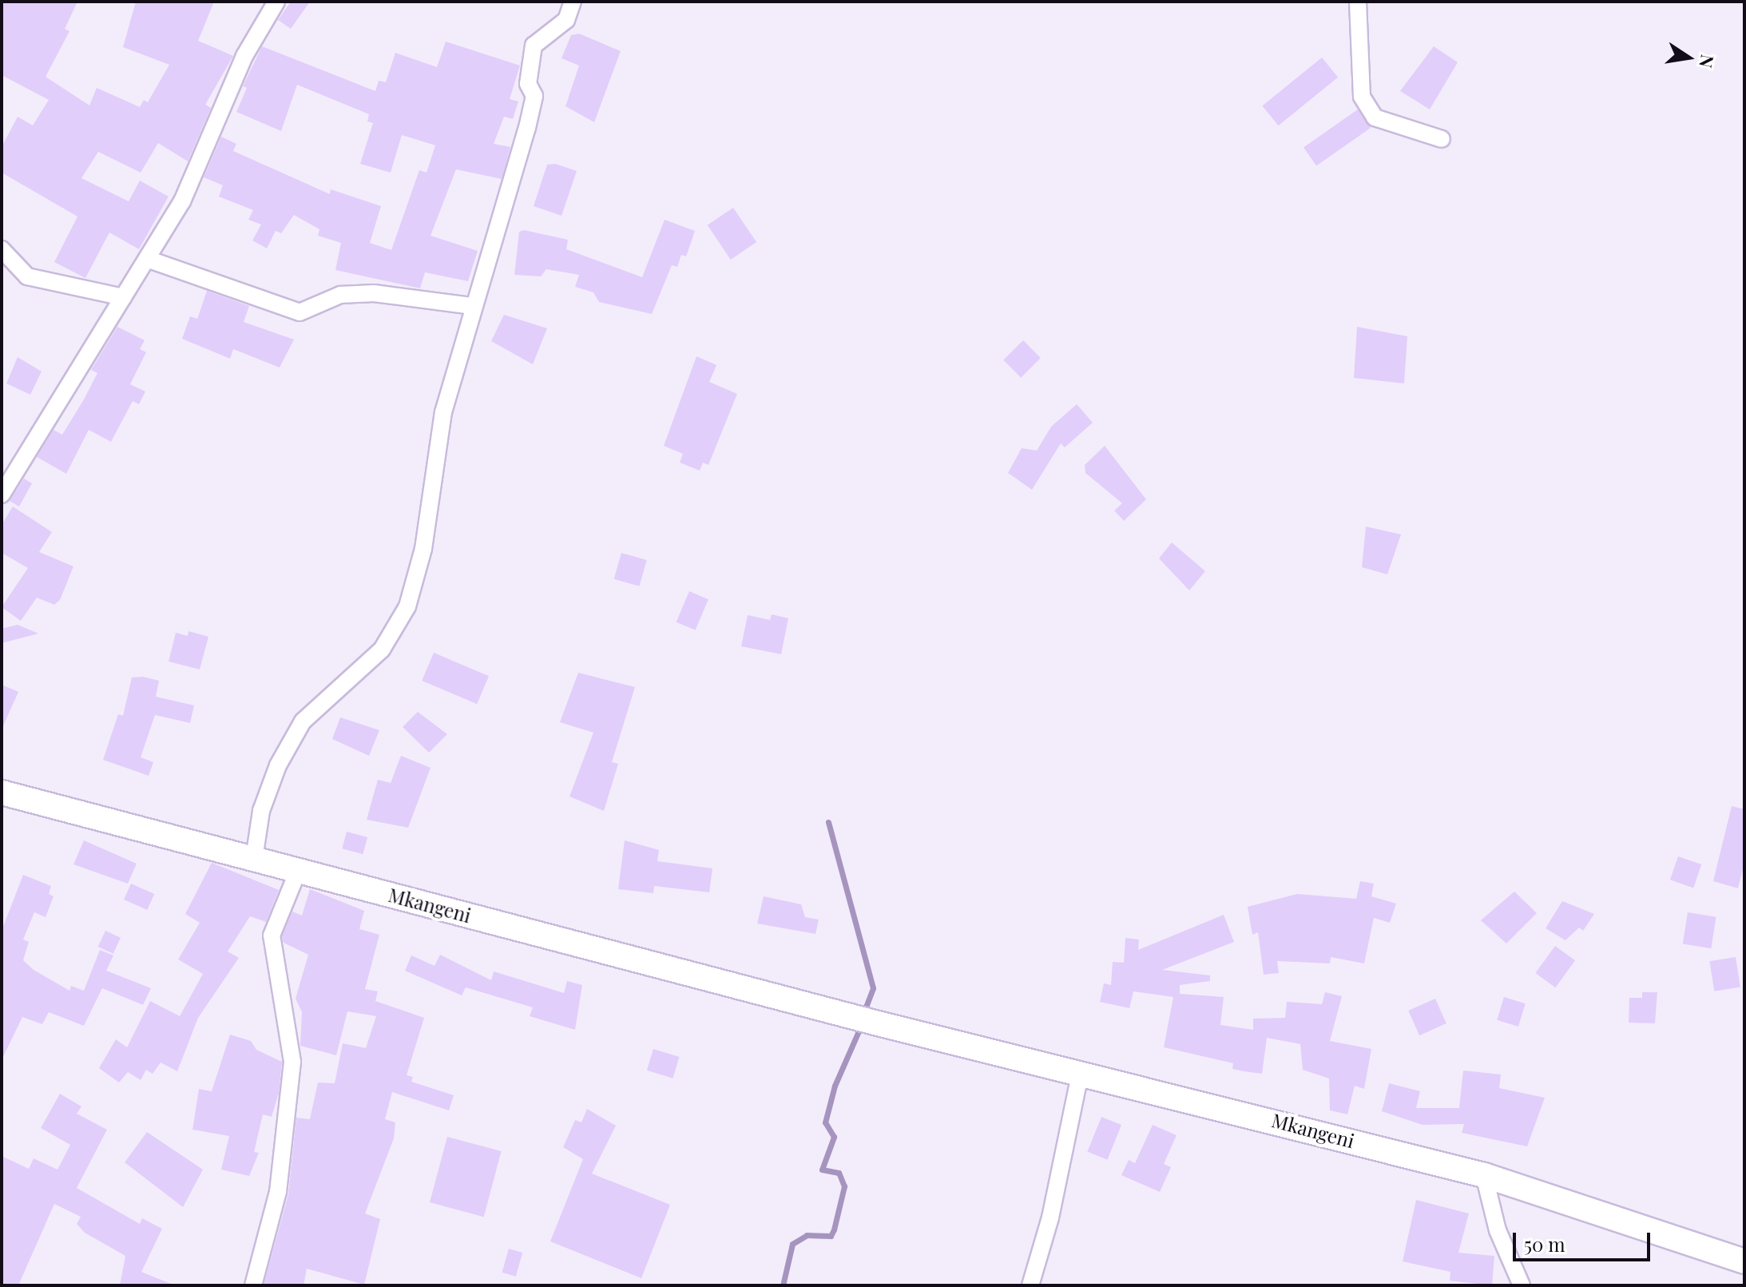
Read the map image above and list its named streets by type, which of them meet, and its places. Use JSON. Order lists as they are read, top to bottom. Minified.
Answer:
{"streets":{"street":["Mkangeni"]},"scale_bar":"50 m","north":"right"}
